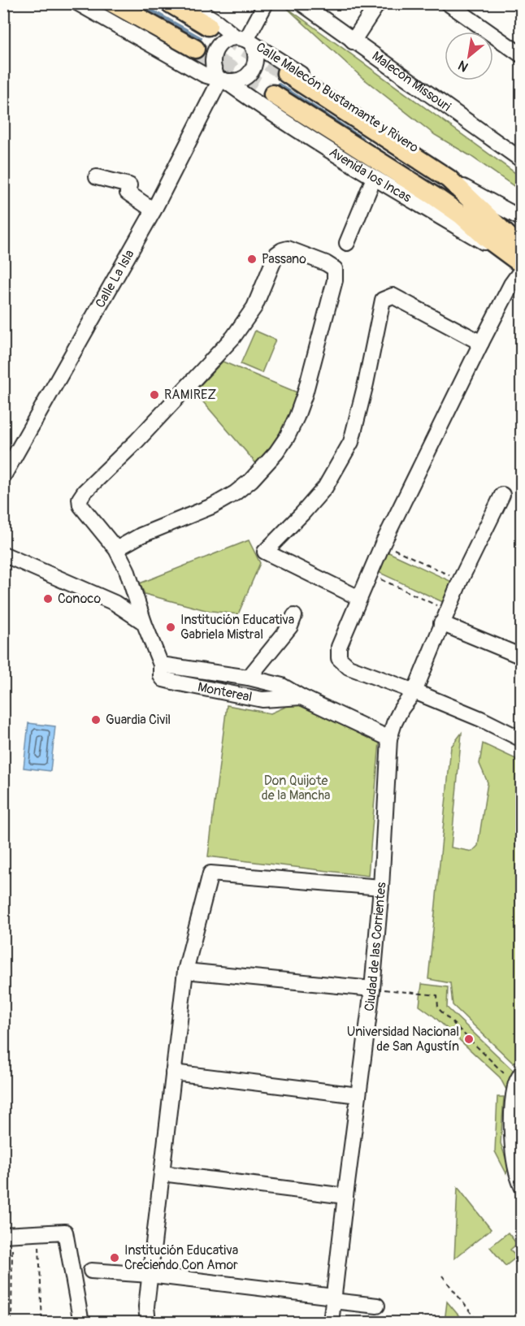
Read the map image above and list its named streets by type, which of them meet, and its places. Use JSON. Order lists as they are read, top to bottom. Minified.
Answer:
{"streets":{"main road":["Avenida los Incas"],"street":["Malecón Missouri","Calle Malecón Bustamante y Rivero","Calle La Isla","Montereal","Ciudad de las Corrientes"]},"crossings":[["Calle Malecón Bustamante y Rivero","Avenida los Incas"],["Calle Malecón Bustamante y Rivero","Calle La Isla"],["Avenida los Incas","Calle La Isla"],["Montereal","Ciudad de las Corrientes"]],"parks":["Don Quijote de la Mancha"],"places":["Passano","RAMIREZ","Conoco","Institución Educativa Gabriela Mistral","Guardia Civil","Universidad Nacional de San Agustín","Institución Educativa Creciendo Con Amor"],"north":"bottom left"}
